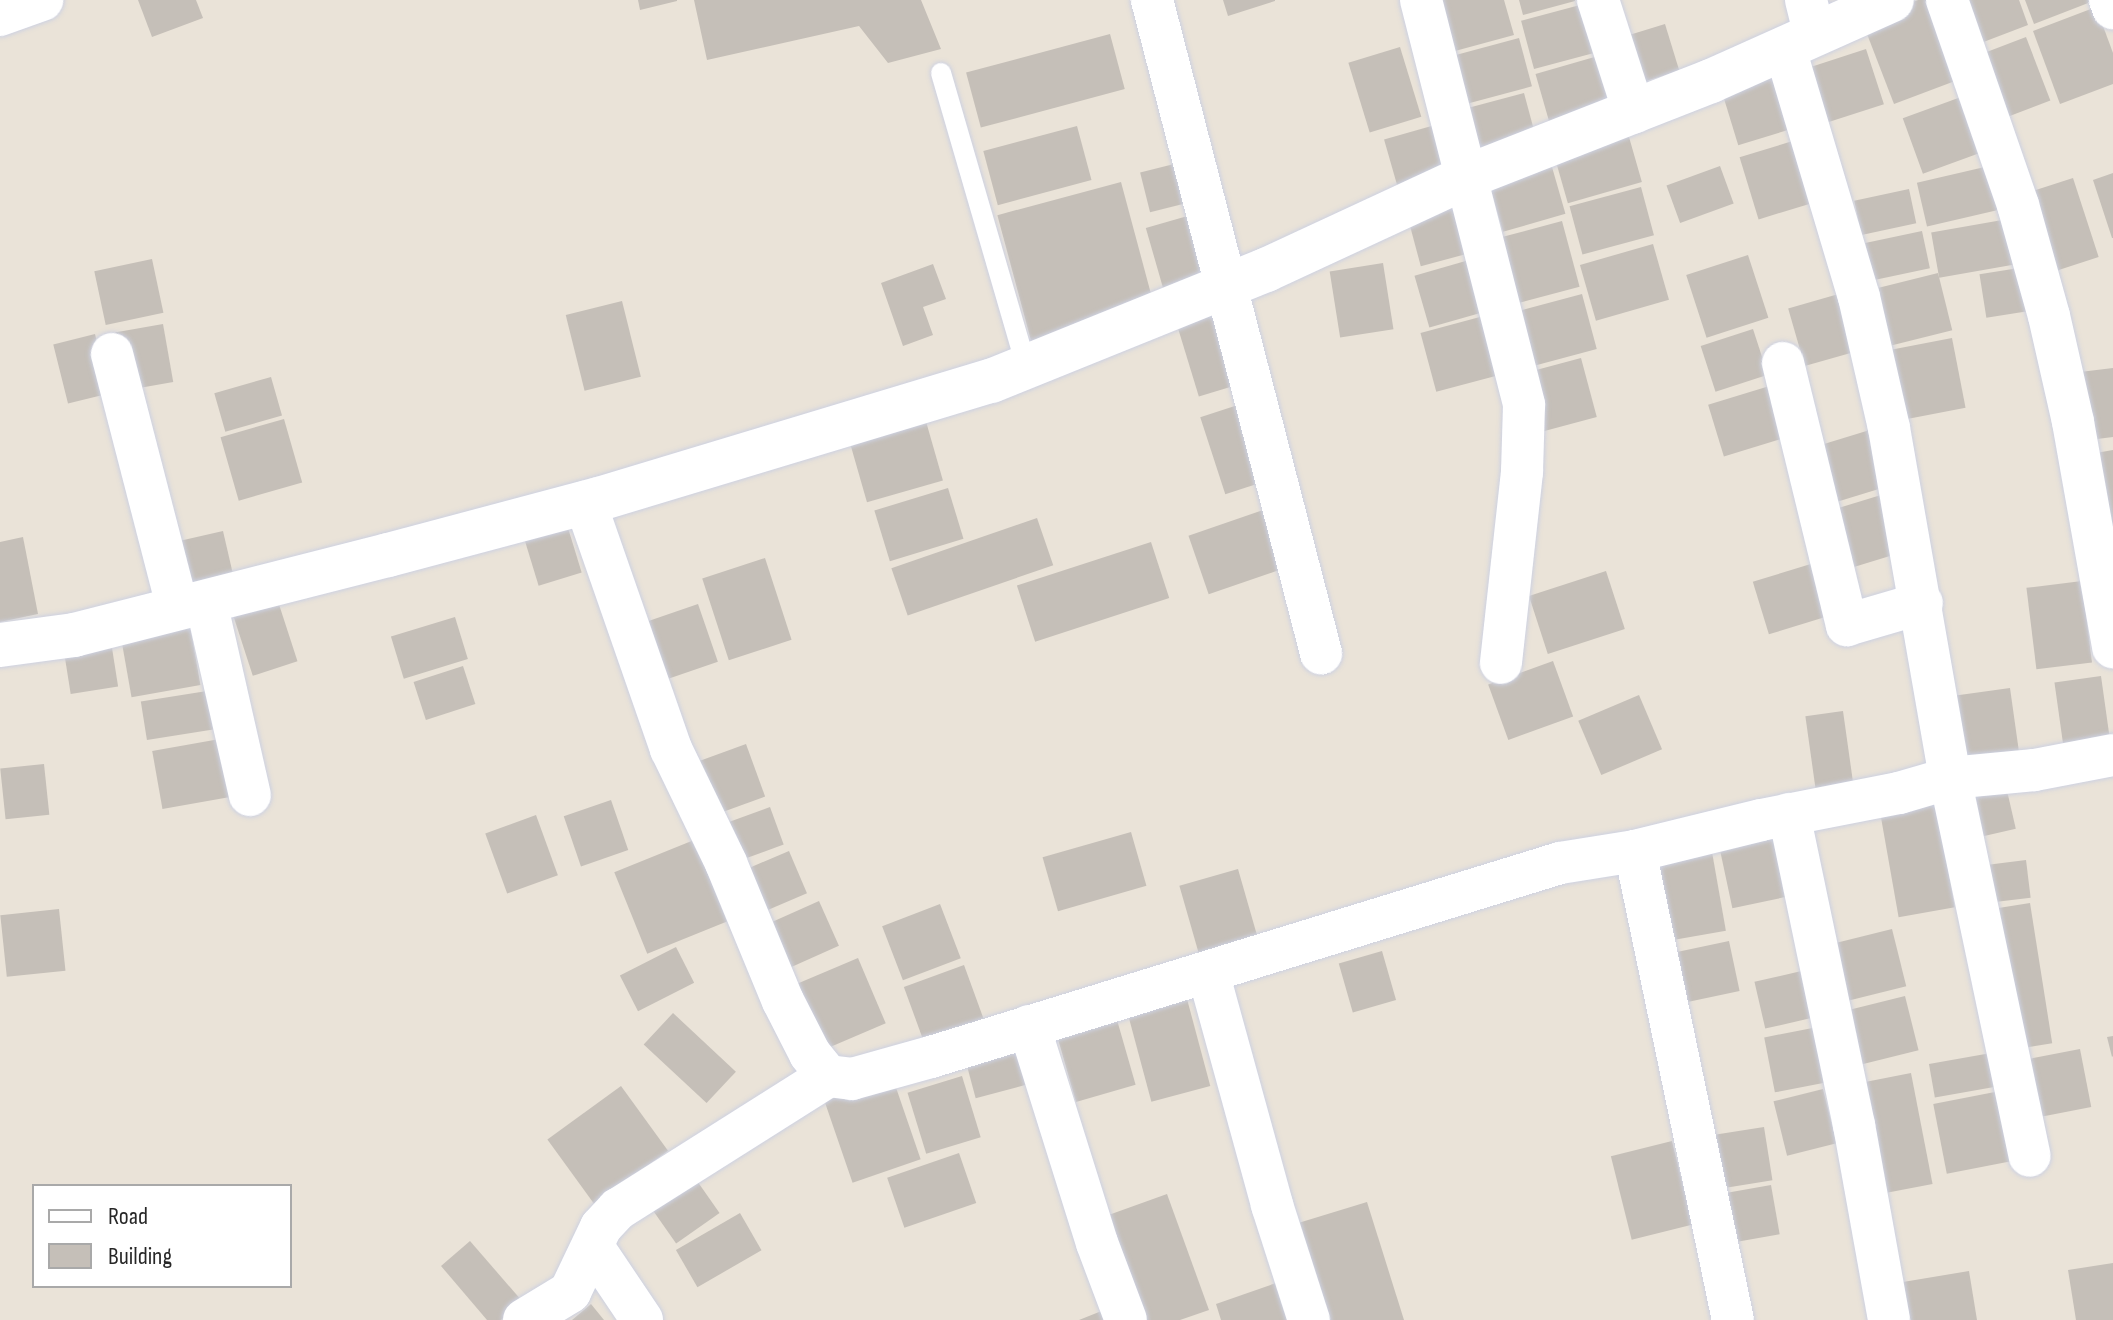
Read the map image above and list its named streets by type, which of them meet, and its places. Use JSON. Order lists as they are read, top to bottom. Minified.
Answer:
{"legend":["Road","Building"]}
